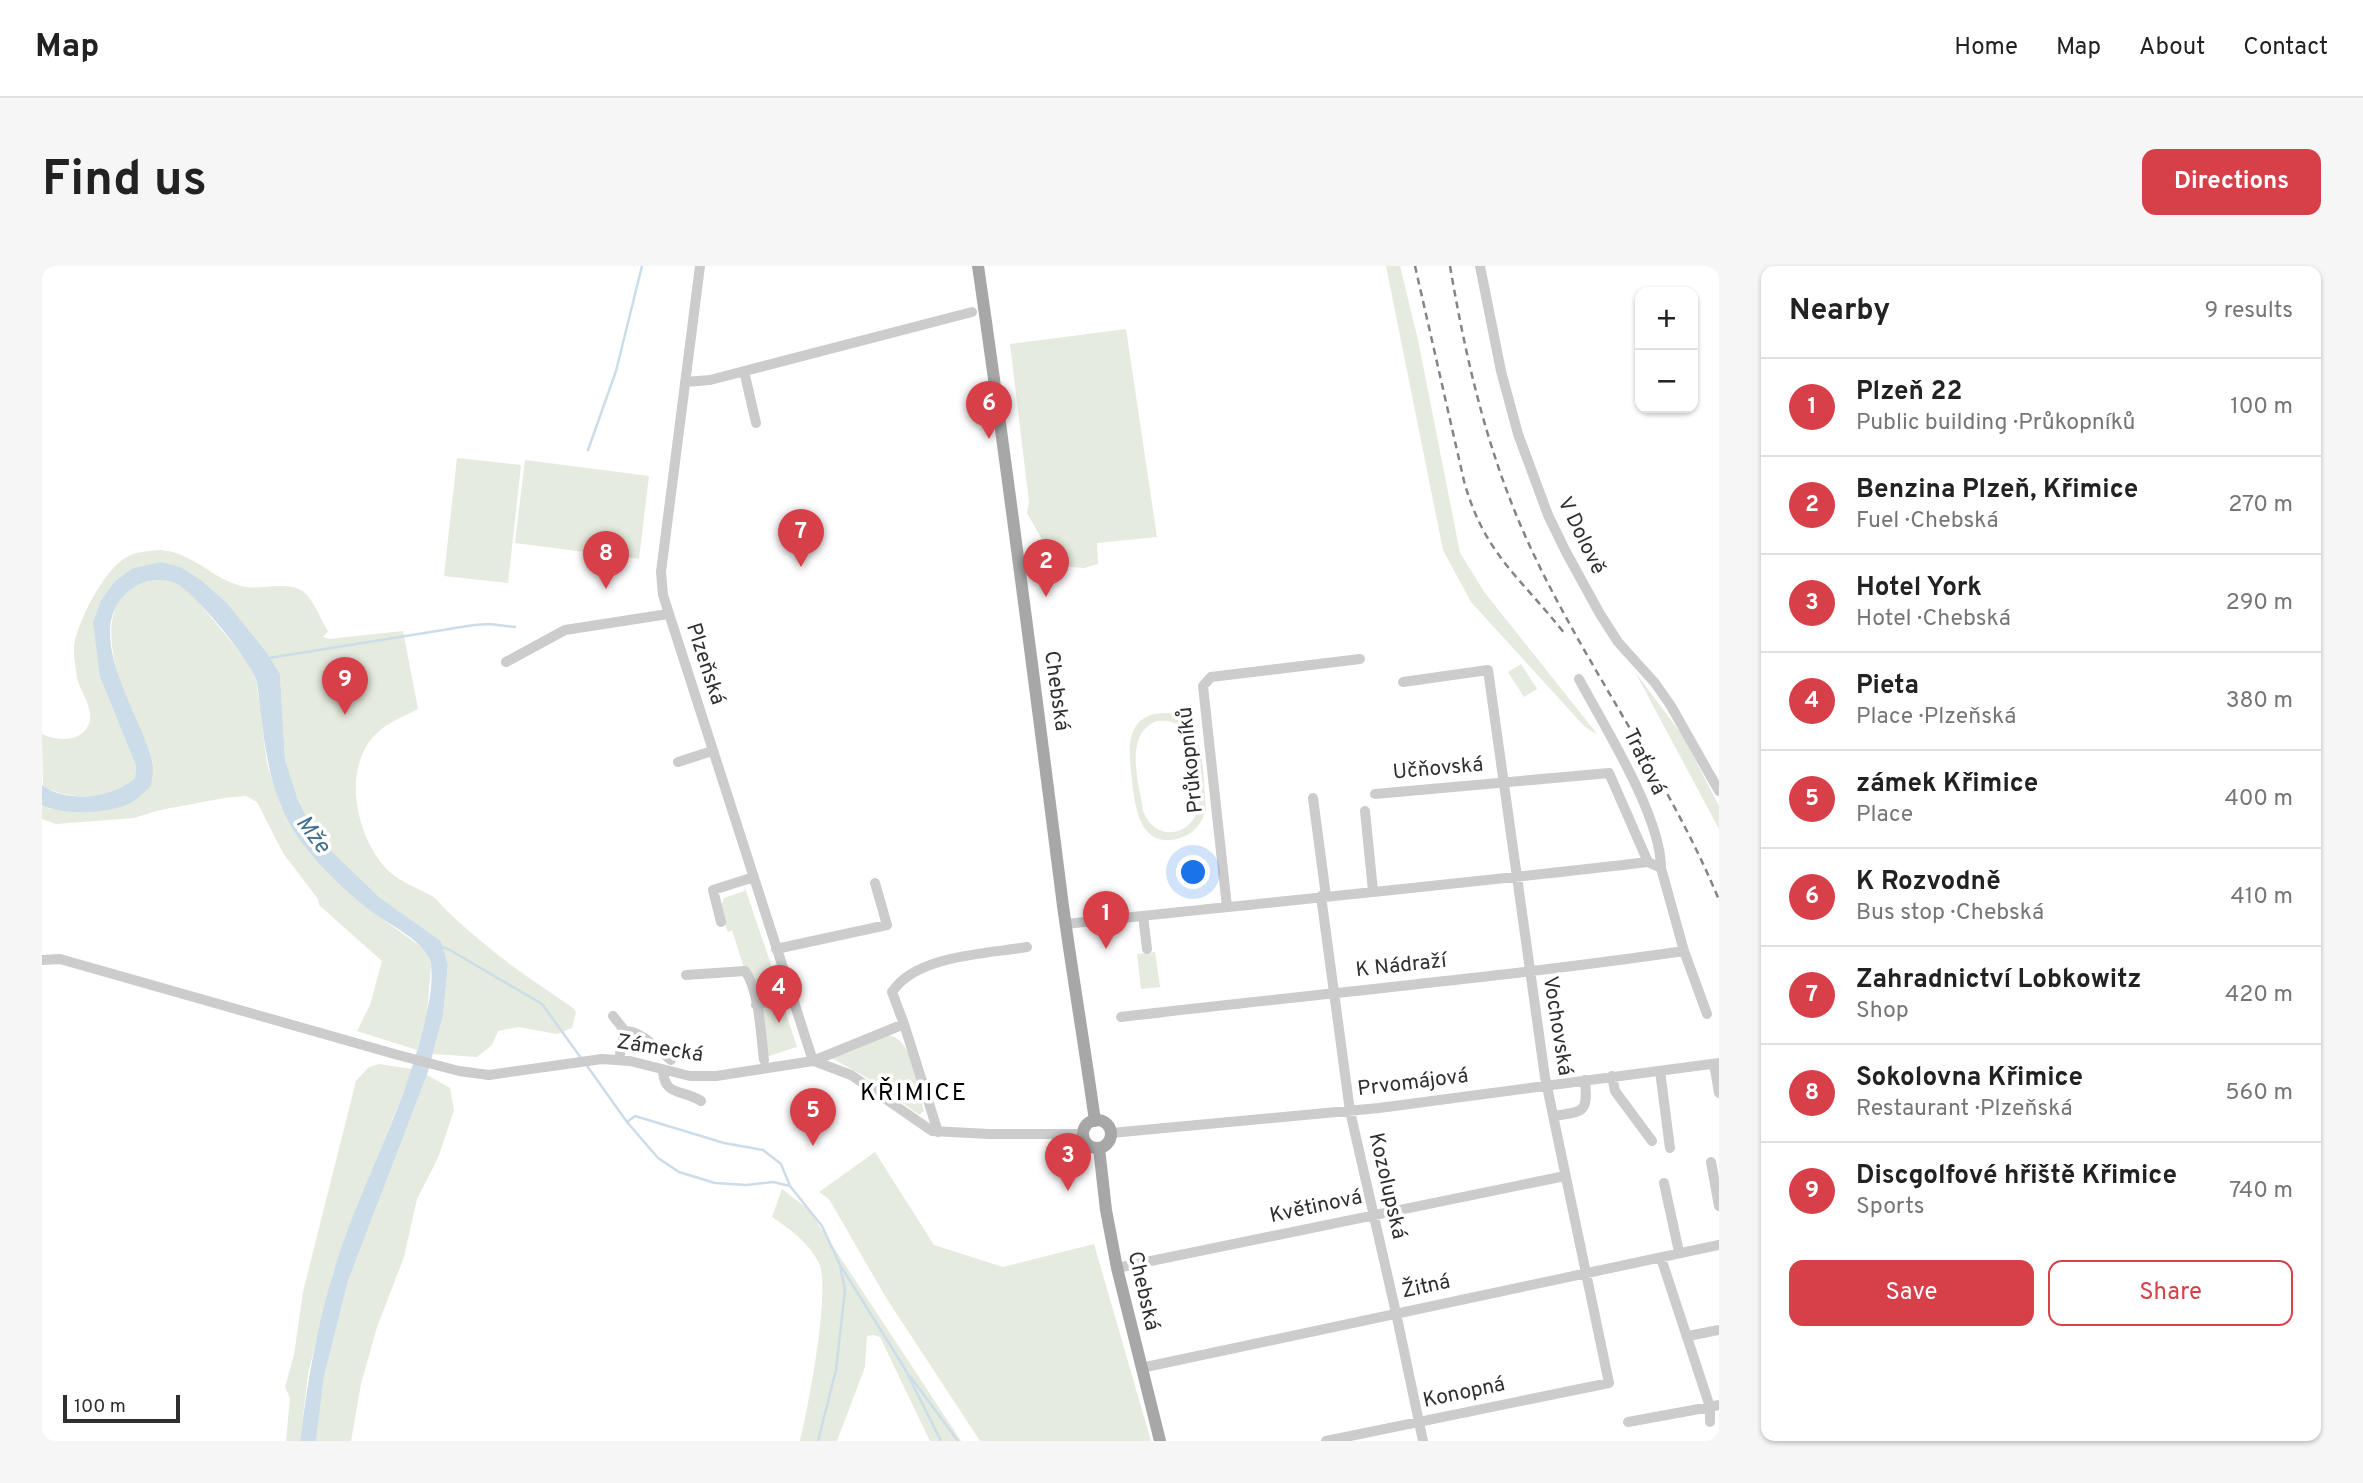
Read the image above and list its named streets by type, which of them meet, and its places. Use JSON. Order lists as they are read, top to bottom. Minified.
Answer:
{"streets":{"main road":["Chebská"],"street":["V Dolově","Plzeňská","Průkopníků","Traťová","Učňovská","K Nádraží","Vochovská","Zámecká","Prvomájová","Kozolupská","Květinová","Žitná","Konopná"]},"crossings":[["Plzeňská","Zámecká"],["Chebská","Prvomájová"],["Chebská","Květinová"],["Chebská","Žitná"],["Traťová","Učňovská"],["Traťová","K Nádraží"],["Učňovská","Vochovská"],["K Nádraží","Vochovská"],["K Nádraží","Kozolupská"],["Vochovská","Prvomájová"],["Vochovská","Květinová"],["Vochovská","Žitná"],["Vochovská","Konopná"],["Prvomájová","Kozolupská"],["Kozolupská","Květinová"],["Kozolupská","Žitná"],["Kozolupská","Konopná"]],"districts":["KŘIMICE"],"water":["Mže"],"scale_bar":"100 m","page":{"header":"Map","nav":["Home","Map","About","Contact"],"buttons":["Directions",["Save","Share"]],"title":"Find us","heading":["Nearby","9 results"],"map_buttons":["+","−"],"list":[{"mark":"1","name":"Plzeň 22","note":"Public building · Průkopníků","value":"100 m"},{"mark":"2","name":"Benzina Plzeň, Křimice","note":"Fuel · Chebská","value":"270 m"},{"mark":"3","name":"Hotel York","note":"Hotel · Chebská","value":"290 m"},{"mark":"4","name":"Pieta","note":"Place · Plzeňská","value":"380 m"},{"mark":"5","name":"zámek Křimice","note":"Place","value":"400 m"},{"mark":"6","name":"K Rozvodně","note":"Bus stop · Chebská","value":"410 m"},{"mark":"7","name":"Zahradnictví Lobkowitz","note":"Shop","value":"420 m"},{"mark":"8","name":"Sokolovna Křimice","note":"Restaurant · Plzeňská","value":"560 m"},{"mark":"9","name":"Discgolfové hřiště Křimice","note":"Sports","value":"740 m"}],"pins":["6","7","8","2","9","1","4","5","3"],"scale":"100 m"}}
